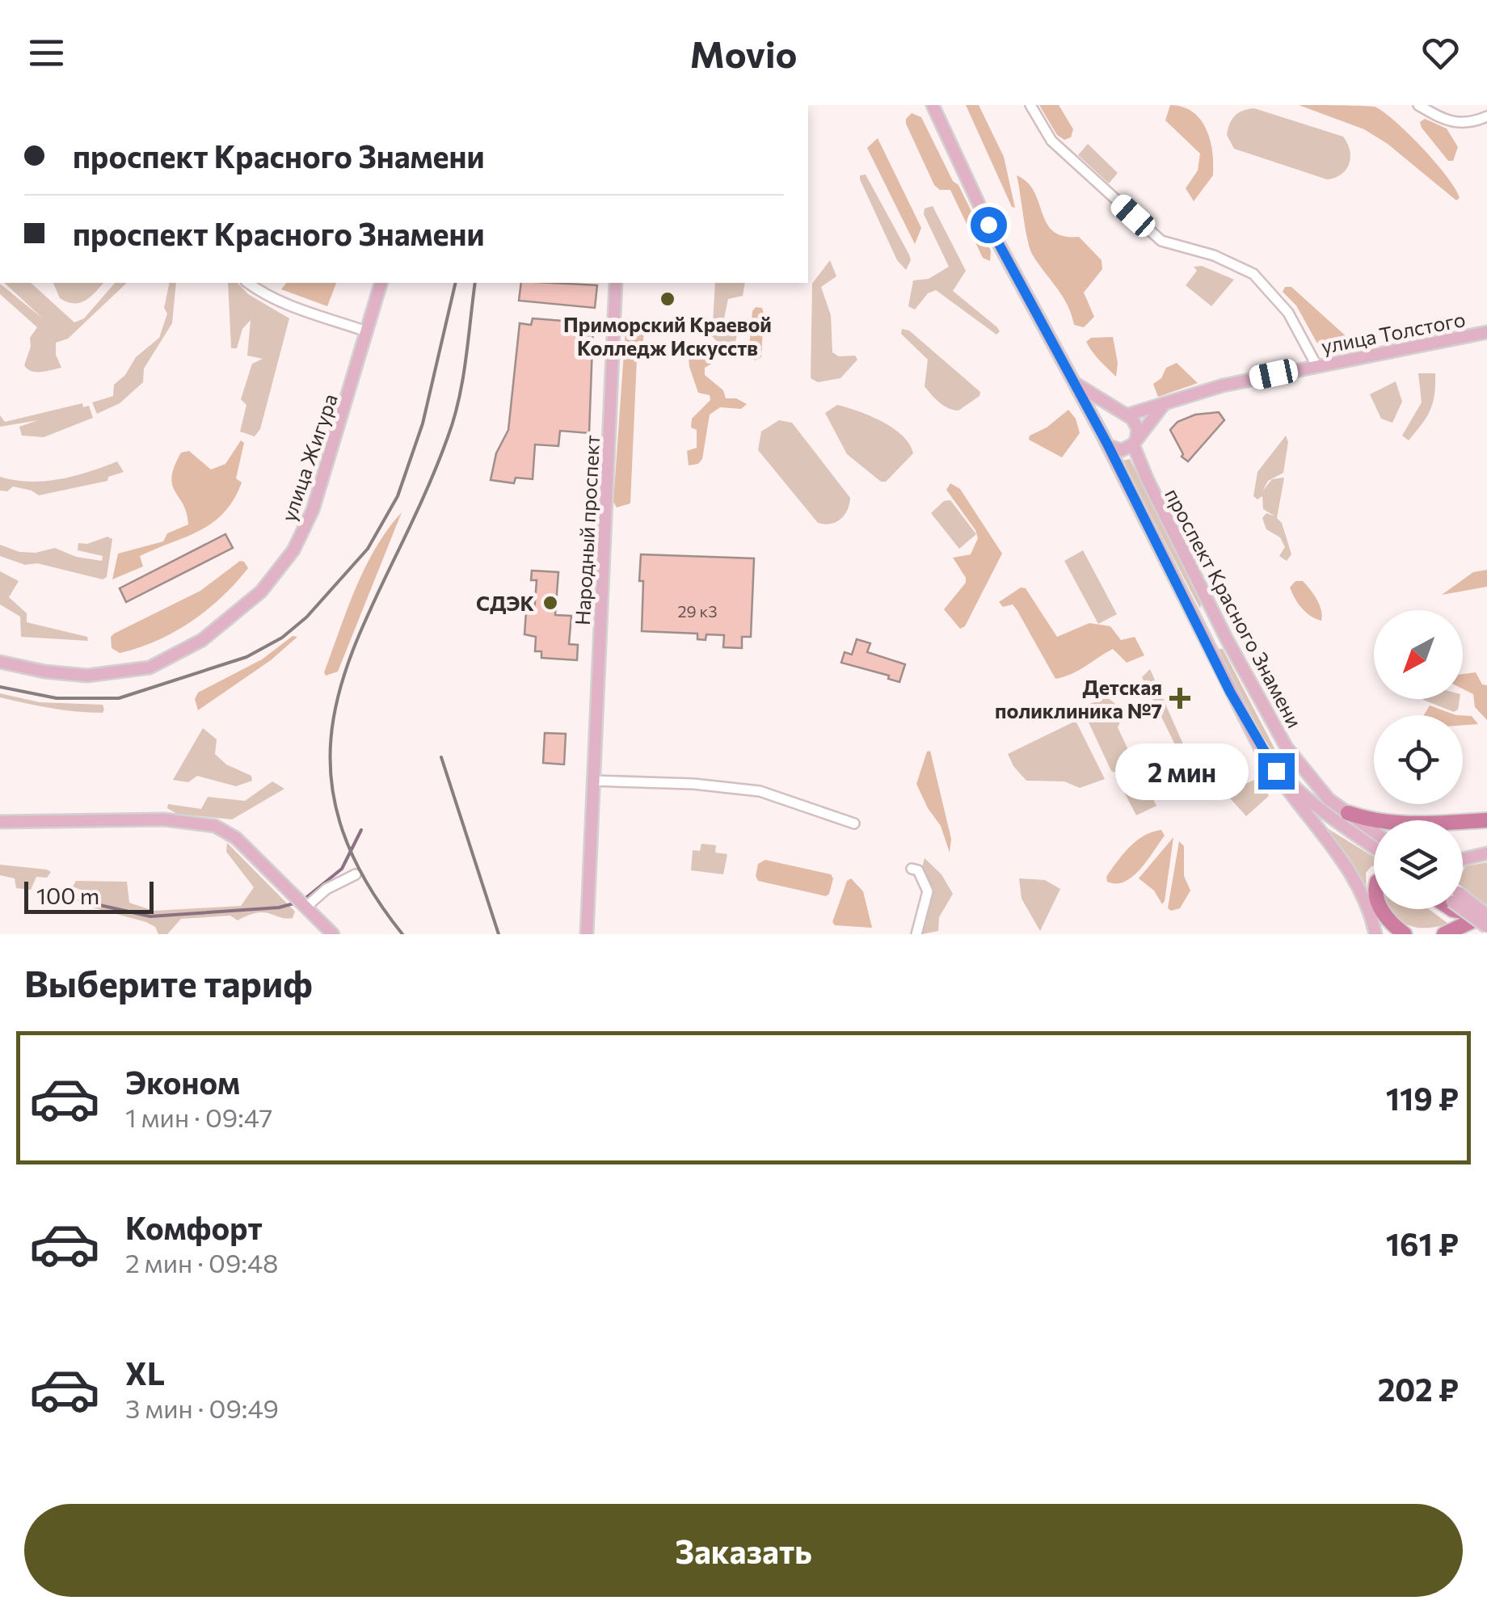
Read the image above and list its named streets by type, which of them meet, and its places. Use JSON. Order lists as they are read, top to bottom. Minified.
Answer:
{"streets":{"main road":["улица Толстого","улица Жигура","Народный проспект","проспект Красного Знамени"]},"crossings":[["улица Толстого","проспект Красного Знамени"]],"places":{"other":["Приморский Краевой Колледж Искусств","СДЭК"],"health":["Детская поликлиника №7"]},"house_numbers":["29 к3"],"scale_bar":"100 m","north":"bottom left","page":{"header":"Movio","banner":["проспект Красного Знамени","проспект Красного Знамени"],"bubble":"2 мин","scale":"100 m","heading":"Выберите тариф","list":[{"name":"Эконом","note":"1 мин · 09:47","value":"119 ₽"},{"name":"Комфорт","note":"2 мин · 09:48","value":"161 ₽"},{"name":"XL","note":"3 мин · 09:49","value":"202 ₽"}],"buttons":"Заказать"}}
